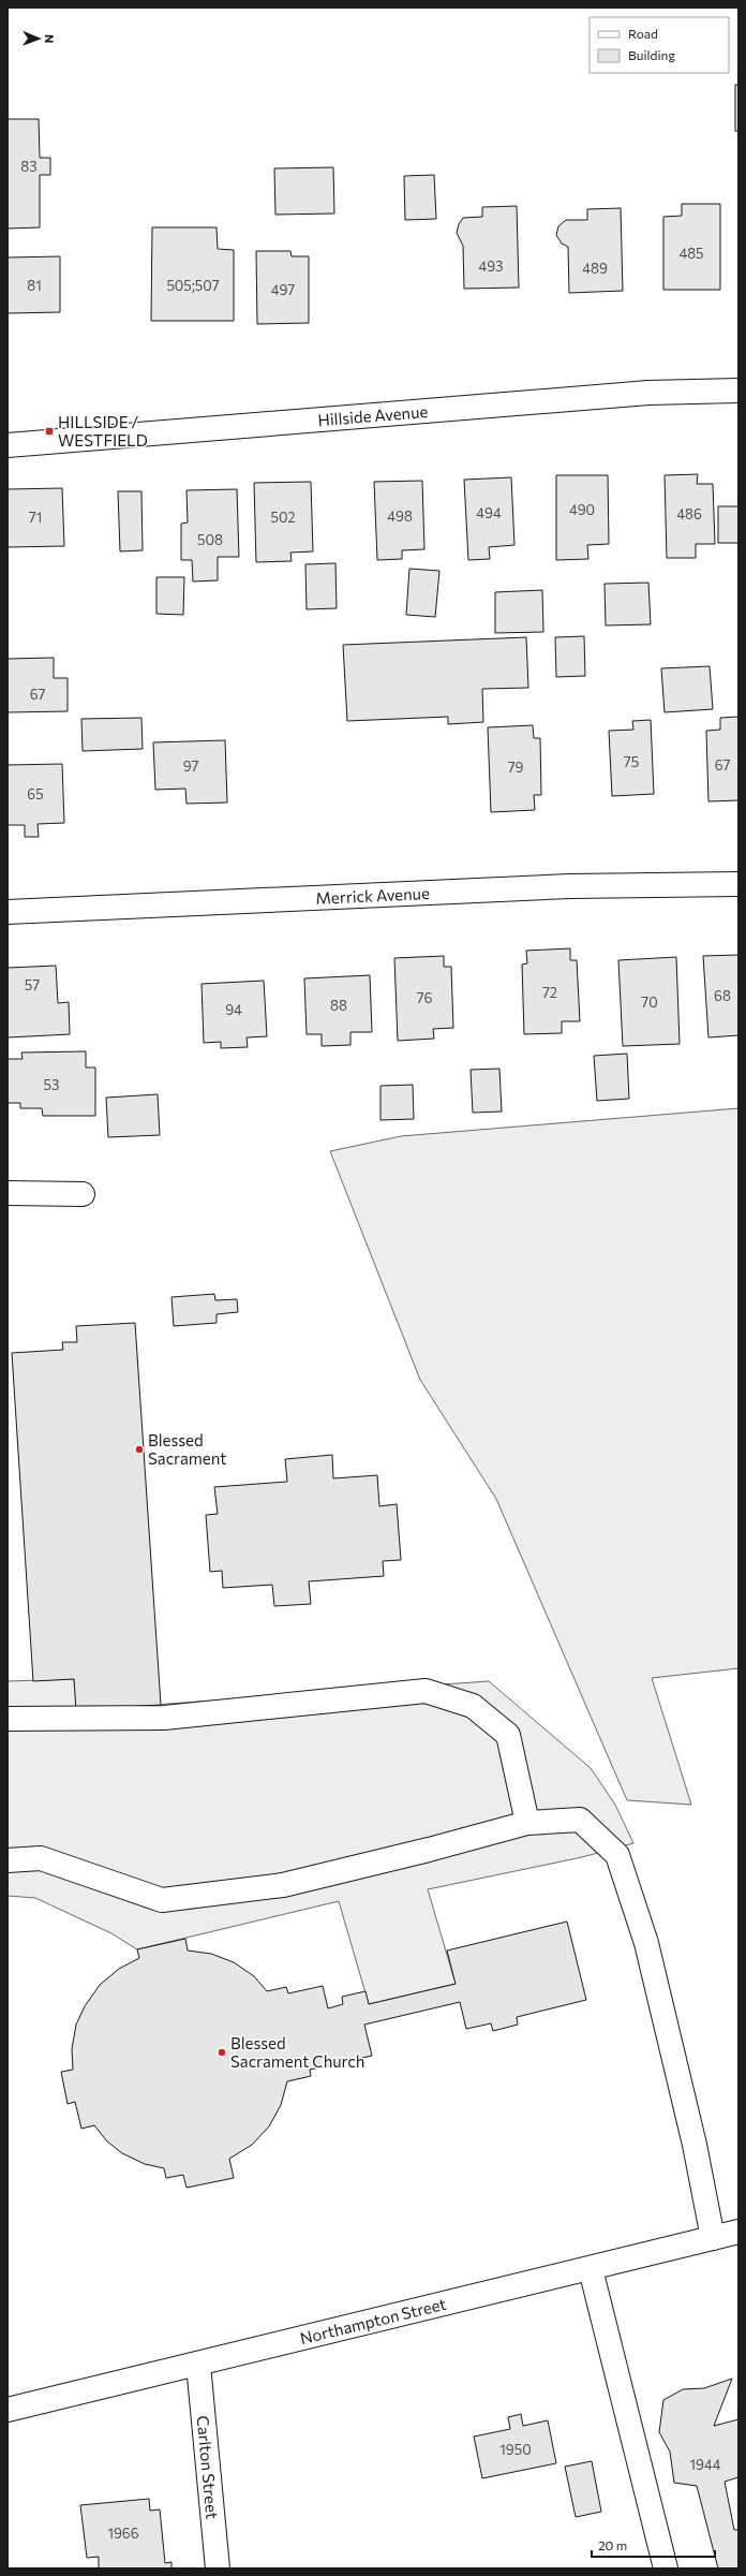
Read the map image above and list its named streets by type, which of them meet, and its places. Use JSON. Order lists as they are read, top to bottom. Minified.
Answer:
{"streets":{"street":["Hillside Avenue","Merrick Avenue","Northampton Street","Carlton Street"]},"crossings":[["Northampton Street","Carlton Street"]],"places":{"transit":["HILLSIDE / WESTFIELD"],"other":["Blessed Sacrament","Blessed Sacrament Church"]},"house_numbers":["83","485","493","489","81","505;507","497","490","494","486","498","71","502","508","67","75","67","97","79","65","57","72","68","76","70","88","94","53","1950","1944","1966"],"legend":["Road","Building"],"scale_bar":"20 m","north":"right"}
